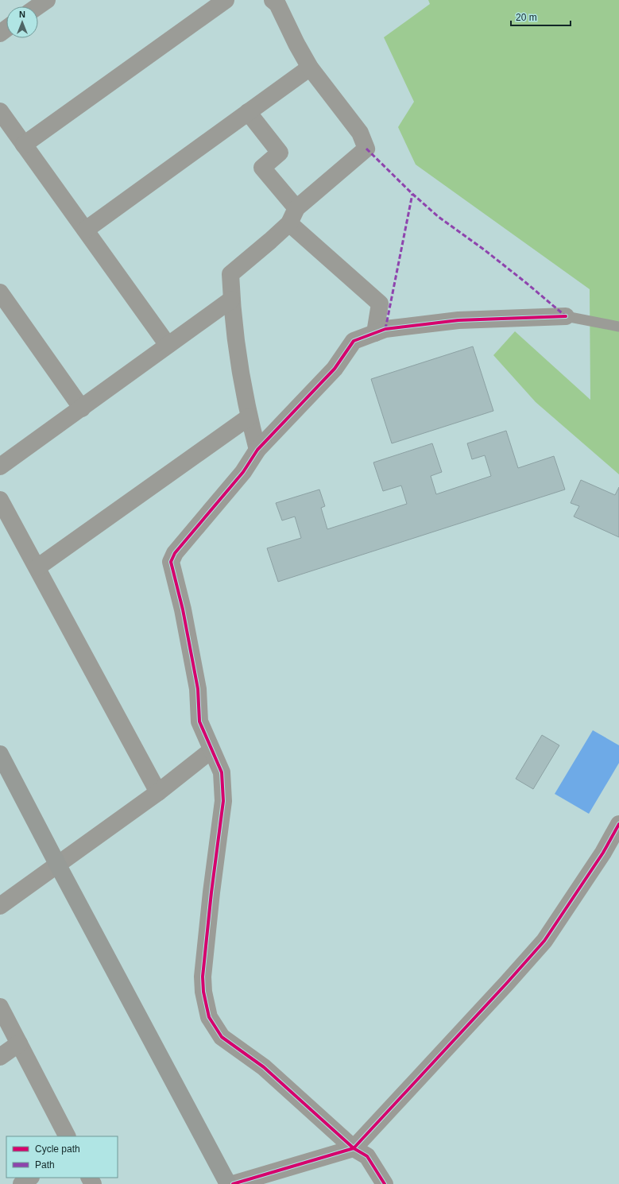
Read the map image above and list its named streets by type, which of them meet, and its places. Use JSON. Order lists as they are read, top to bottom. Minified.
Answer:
{"legend":["Cycle path","Path"],"scale_bar":"20 m","north":"top"}
